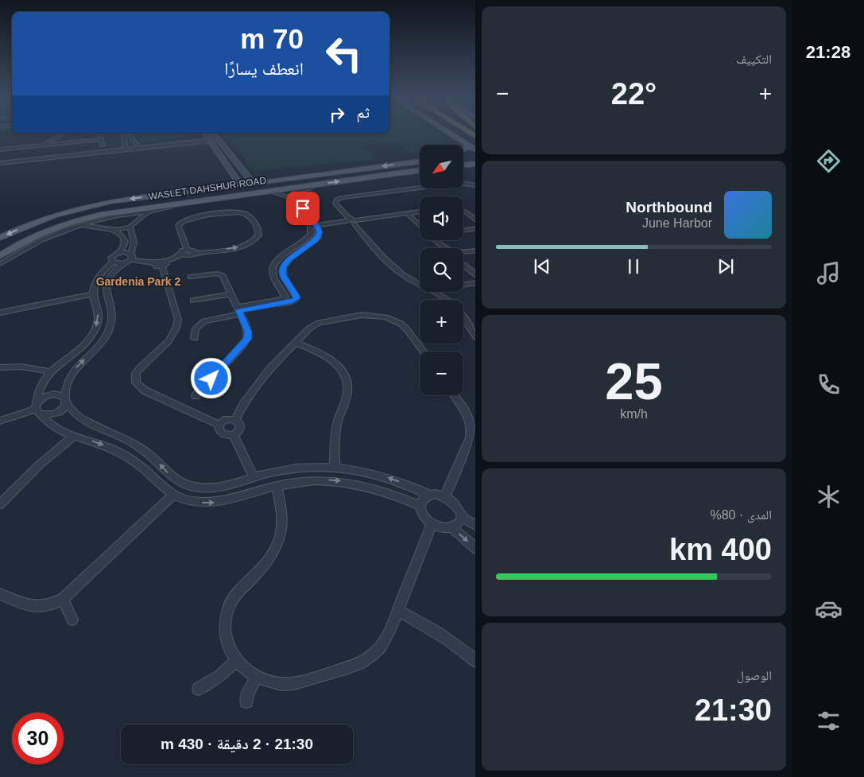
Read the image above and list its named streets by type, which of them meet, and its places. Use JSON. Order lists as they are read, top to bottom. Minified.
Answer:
{"streets":{"main road":["WASLET DAHSHUR ROAD"]},"districts":["Gardenia Park 2"],"north":"bottom left","page":{"tabs":"21:28","tile":["التكييف",["25","km/h"],["المدى · 80%","400 km"],["الوصول","21:30"]],"turn":["70 m","انعطف يسارًا"],"heat":["−","22°","+"],"then":"ثم","map_buttons":["+","−"],"song":["Northbound","June Harbor"],"limit":"30","trip":"21:30 · 2 دقيقة · 430 m"}}
